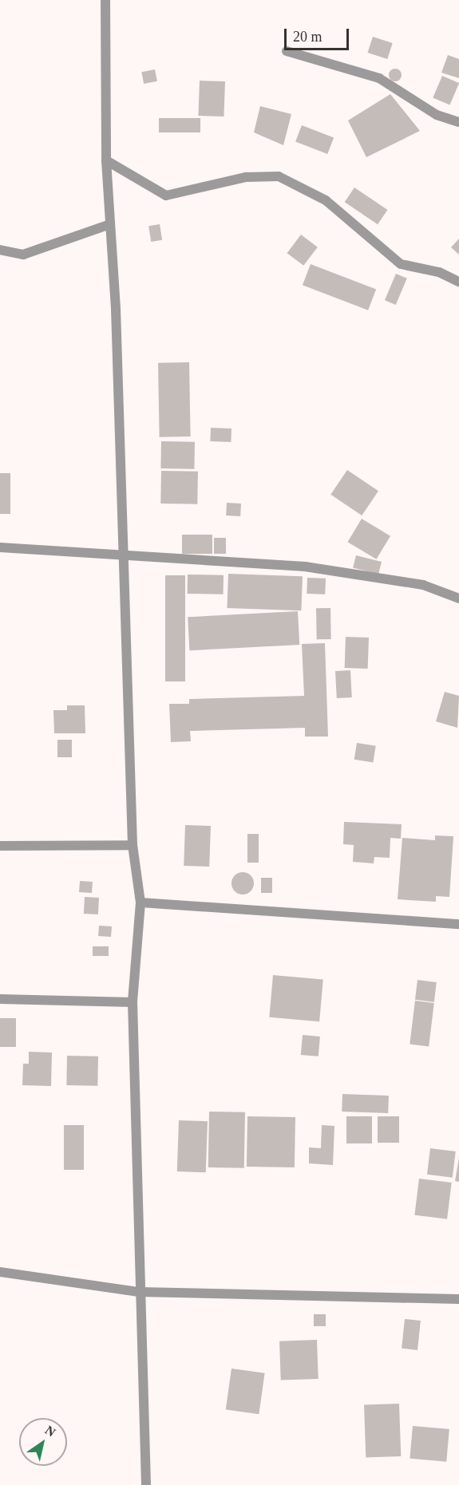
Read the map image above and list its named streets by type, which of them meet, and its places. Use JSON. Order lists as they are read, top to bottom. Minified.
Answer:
{"scale_bar":"20 m","north":"top right"}
